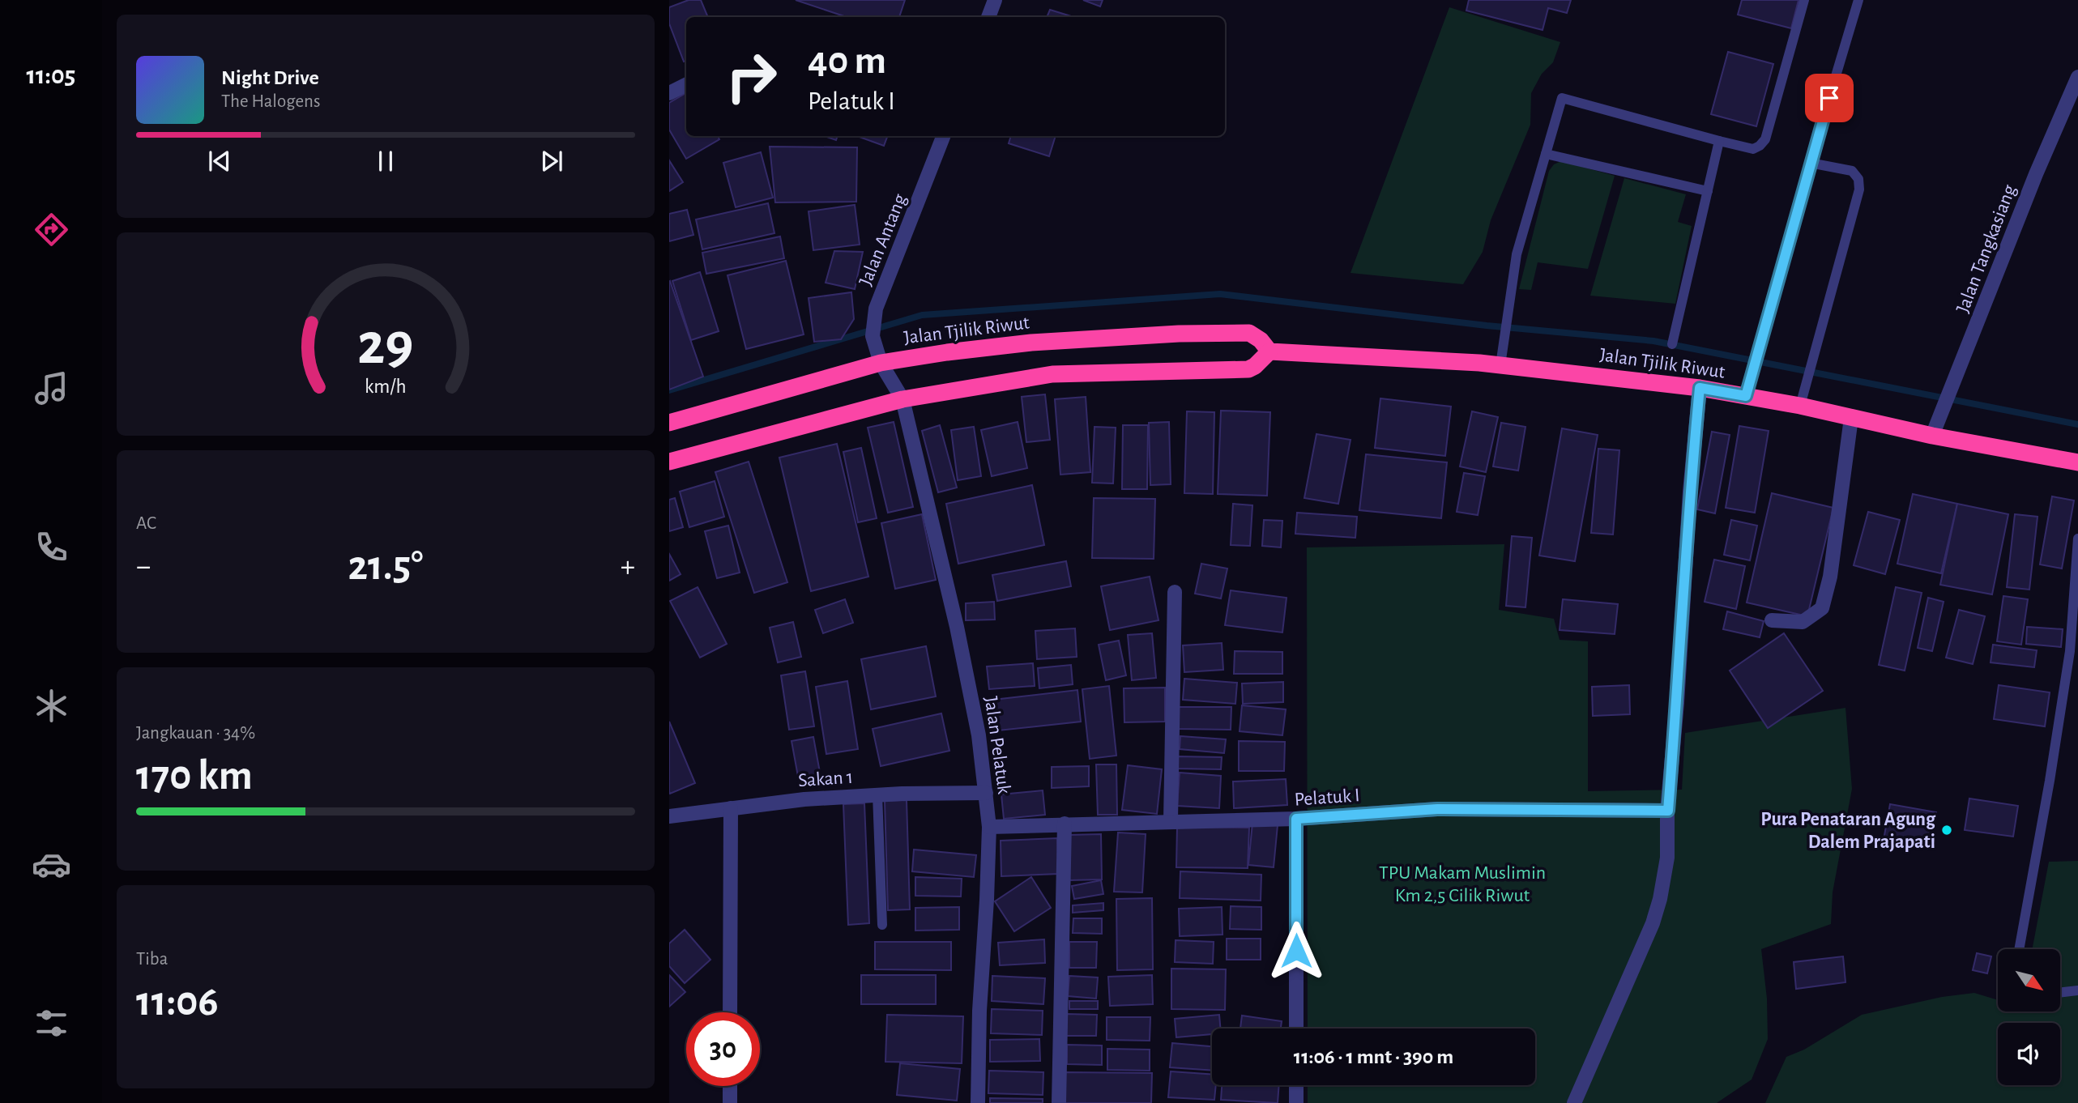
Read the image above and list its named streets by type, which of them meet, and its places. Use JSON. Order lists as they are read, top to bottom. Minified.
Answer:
{"streets":{"highway":["Jalan Tjilik Riwut"],"street":["Jalan Antang","Jalan Tangkasiang","Jalan Pelatuk","Sakan 1","Pelatuk I"]},"crossings":[["Jalan Antang","Jalan Tjilik Riwut"],["Jalan Antang","Jalan Pelatuk"],["Jalan Tangkasiang","Jalan Tjilik Riwut"],["Jalan Pelatuk","Sakan 1"],["Jalan Pelatuk","Pelatuk I"]],"parks":["TPU Makam Muslimin Km 2,5 Cilik Riwut"],"places":["Pura Penataran Agung Dalem Prajapati"],"north":"bottom right","page":{"tabs":"11:05","turn":["40 m","Pelatuk I"],"song":["Night Drive","The Halogens"],"tile":["AC",["Jangkauan · 34%","170 km"],["Tiba","11:06"]],"heat":["−","21.5°","+"],"limit":"30","trip":"11:06 · 1 mnt · 390 m","gauge":["29","km/h"]}}
